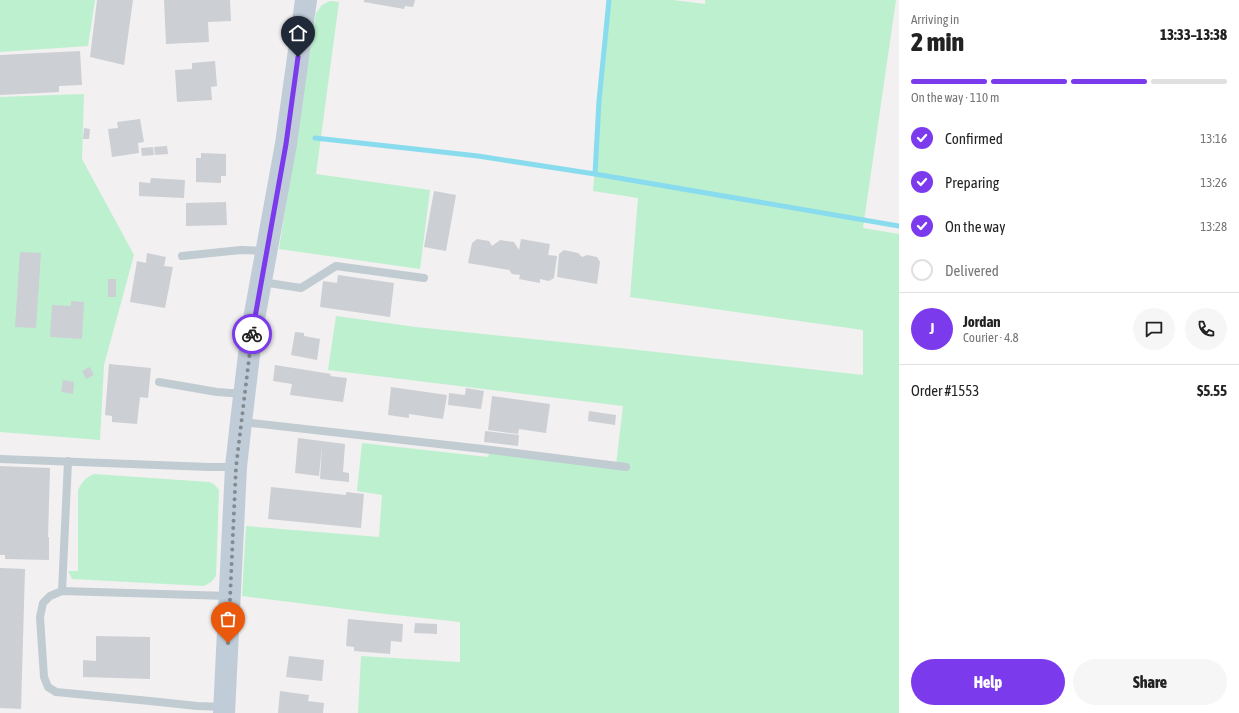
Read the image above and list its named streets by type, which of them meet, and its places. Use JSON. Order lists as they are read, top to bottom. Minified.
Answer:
{"page":{"heading":["2 min","Arriving in","13:33–13:38"],"panel":["Jordan","Courier · 4.8","Order #1553","$5.55"],"bar":"On the way · 110 m","list":[["Confirmed","13:16"],["Preparing","13:26"],["On the way","13:28"],"Delivered"],"round":"J","buttons":["Help","Share"]}}
